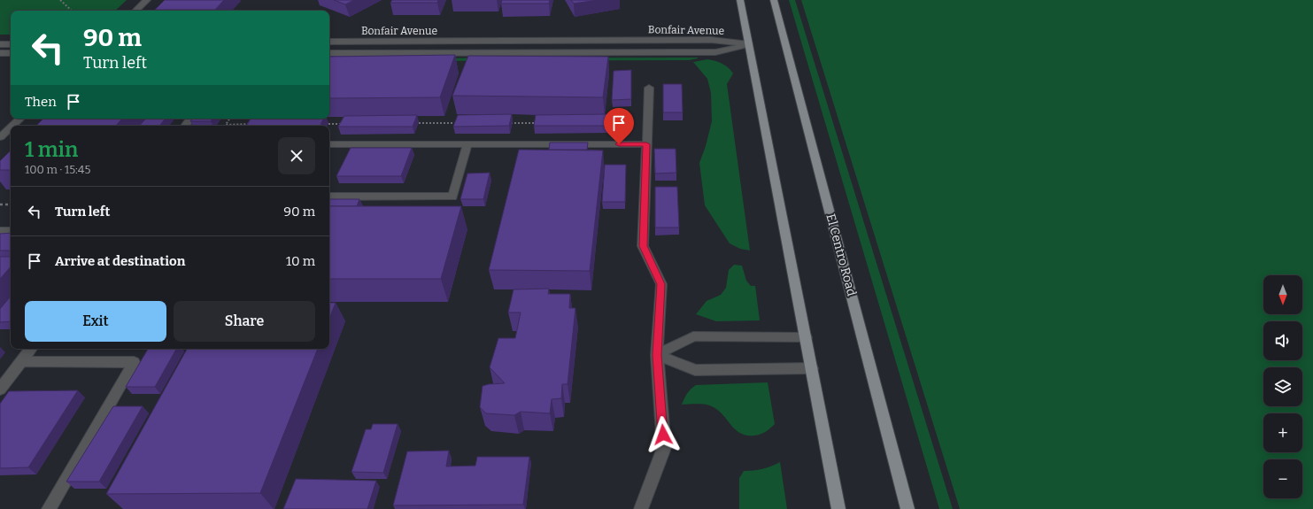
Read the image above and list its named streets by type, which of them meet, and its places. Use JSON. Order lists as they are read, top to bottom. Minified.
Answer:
{"streets":{"main road":["El Centro Road"],"street":["Bonfair Avenue"]},"north":"bottom","page":{"turn":["90 m","Turn left"],"then":"Then","heading":["1 min","100 m · 15:45"],"list":[{"name":"Turn left","value":"90 m"},{"name":"Arrive at destination","value":"10 m"}],"map_buttons":["+","−"],"buttons":["Exit","Share"]}}
